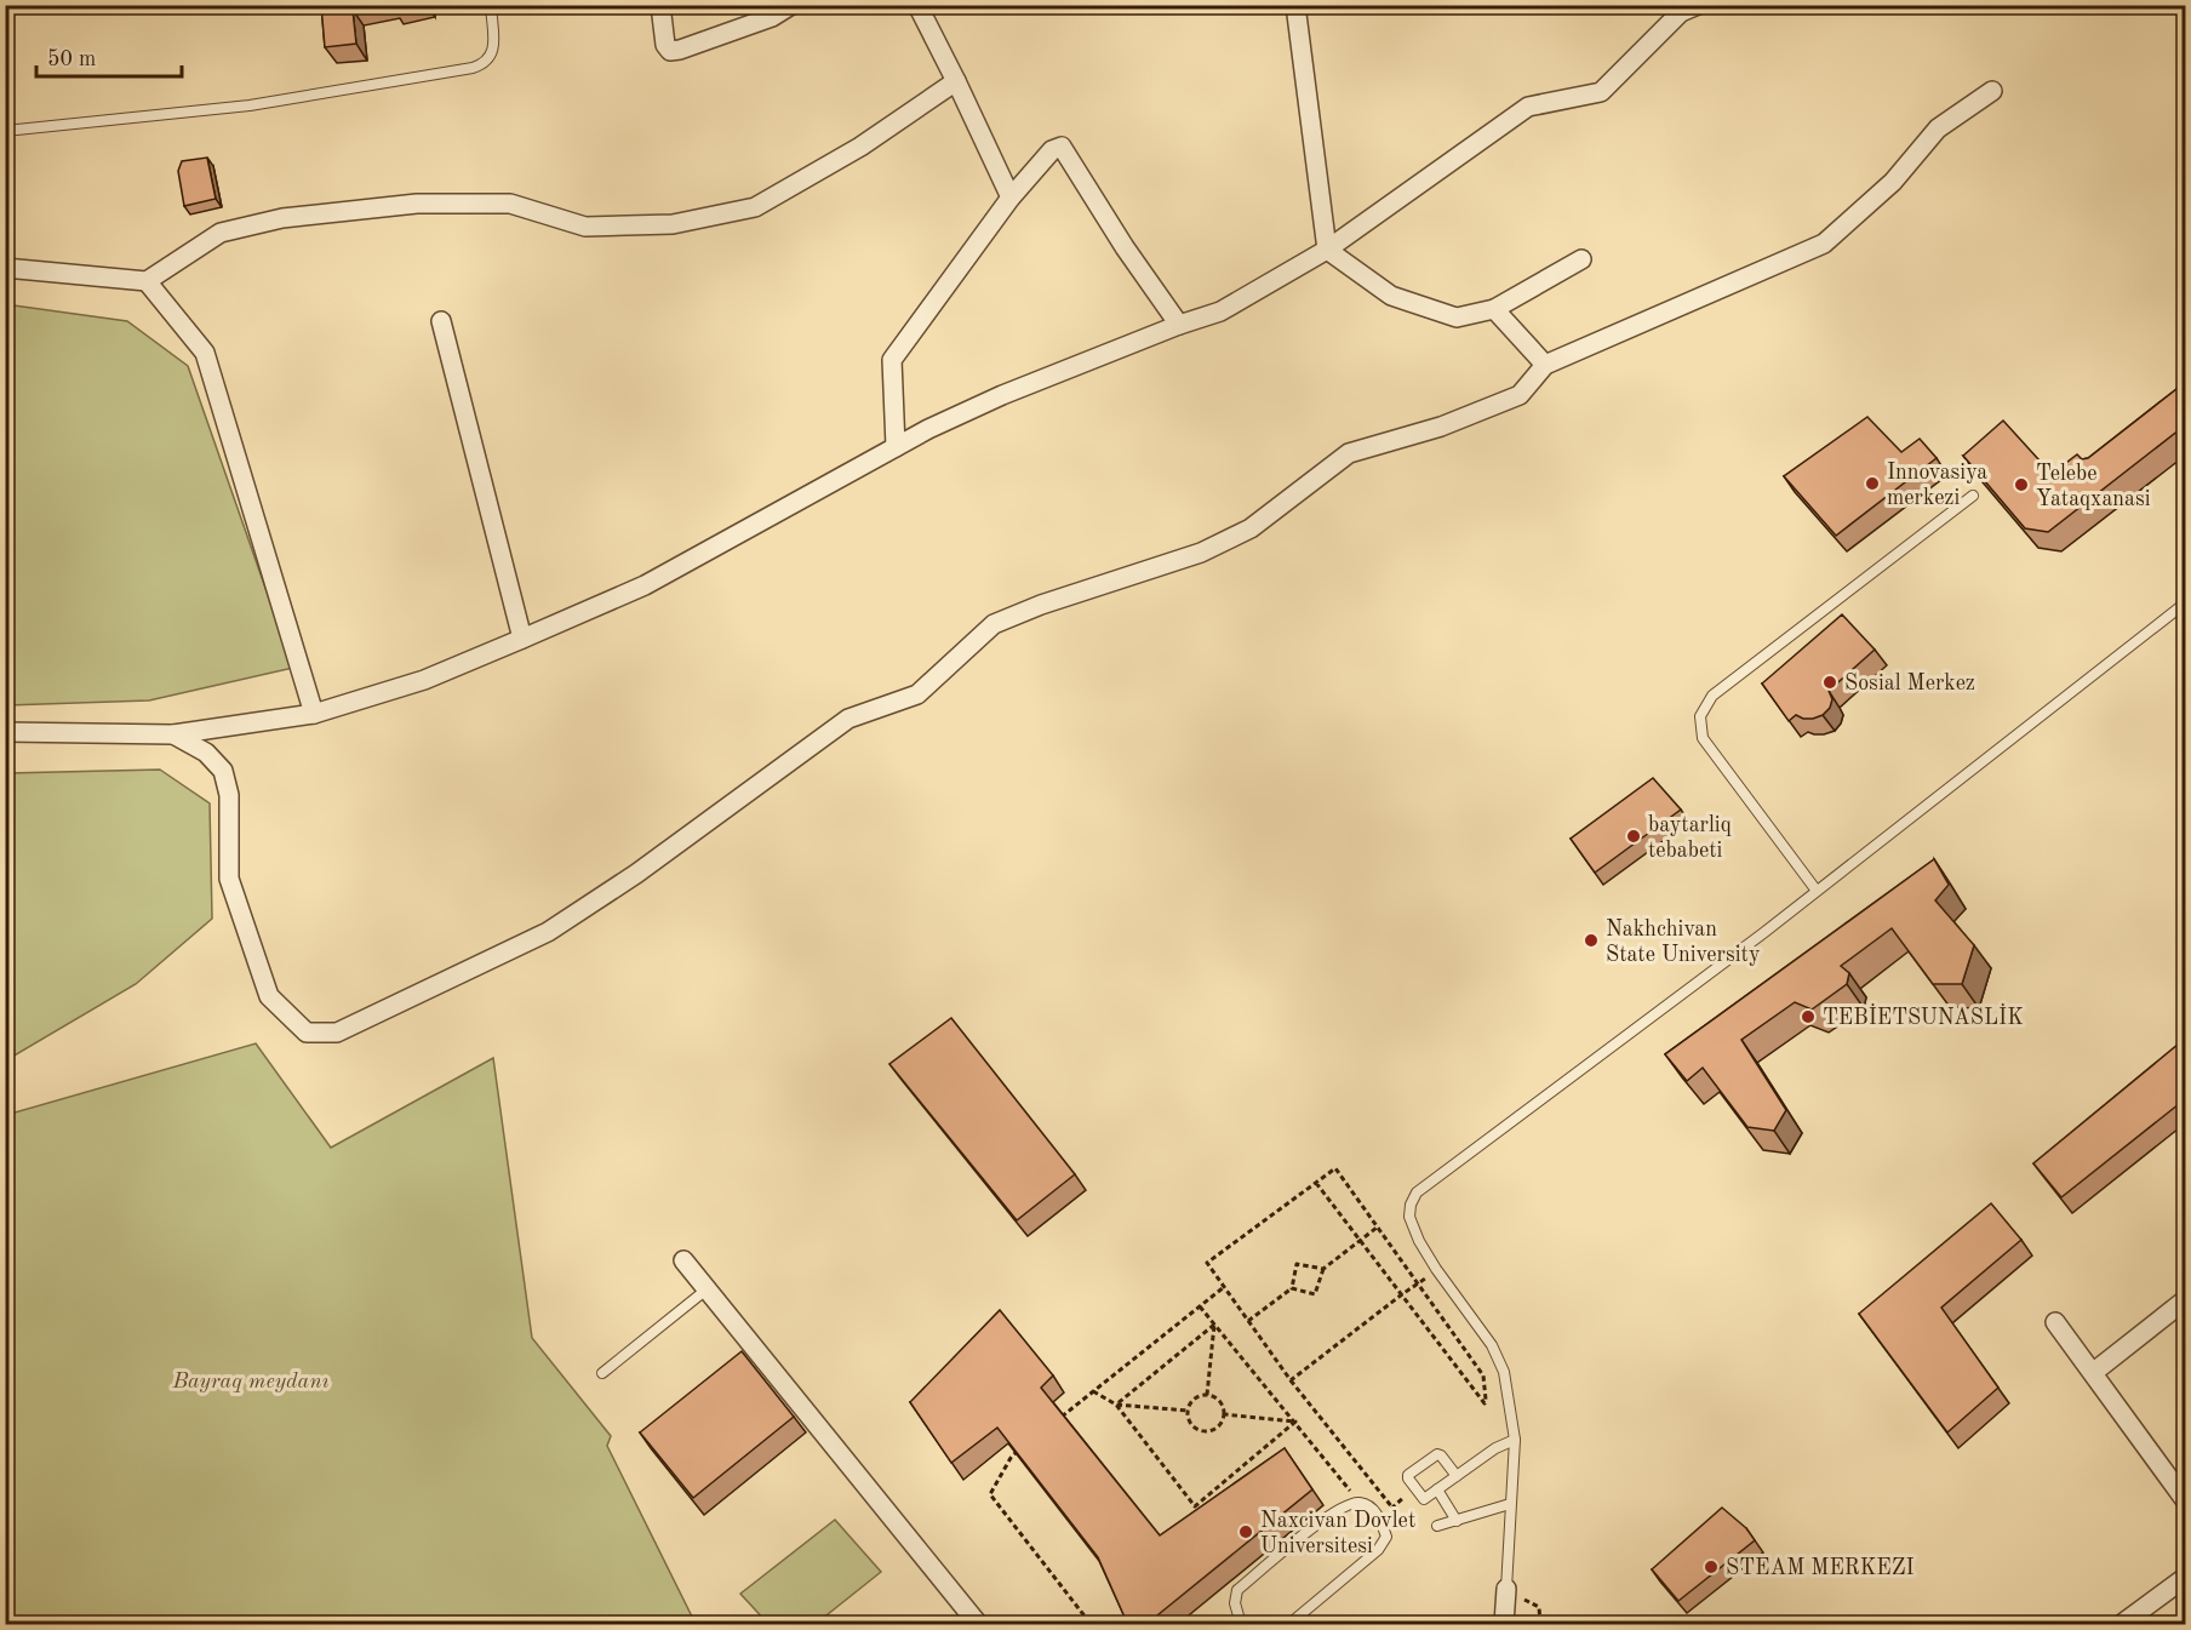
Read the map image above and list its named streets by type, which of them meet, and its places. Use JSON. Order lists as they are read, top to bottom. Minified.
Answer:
{"parks":["Bayraq meydanı"],"places":["Innovasiya merkezi","Telebe Yataqxanasi","Sosial Merkez","baytarliq tebabeti","Nakhchivan State University","TEBİETSUNASLİK","Naxcivan Dovlet Universitesi","STEAM MERKEZI"],"scale_bar":"50 m"}
